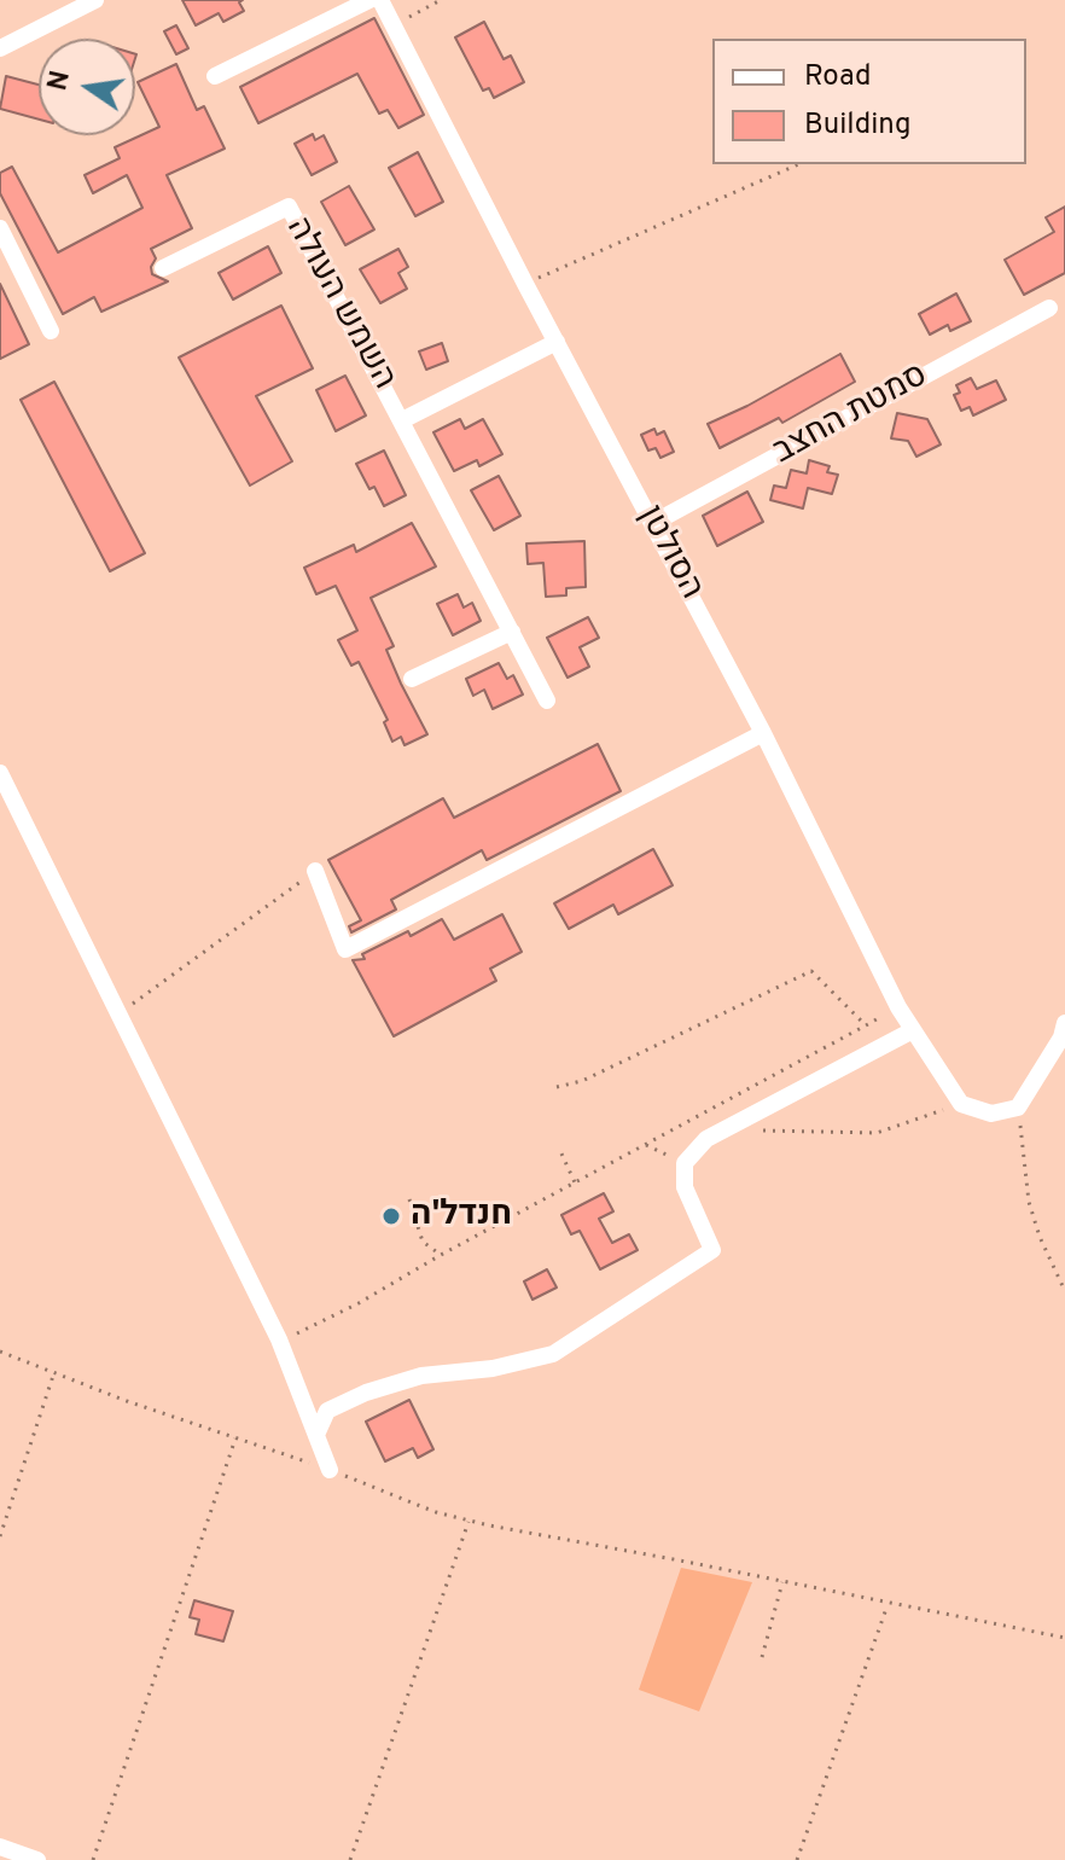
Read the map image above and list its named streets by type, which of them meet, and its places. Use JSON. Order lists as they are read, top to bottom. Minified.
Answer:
{"streets":{"street":["השמש העולה","סמטת החצב","הסולטן"]},"crossings":[["השמש העולה","הסולטן"],["סמטת החצב","הסולטן"]],"places":["חנדל'ה"],"legend":["Road","Building"],"north":"left"}
